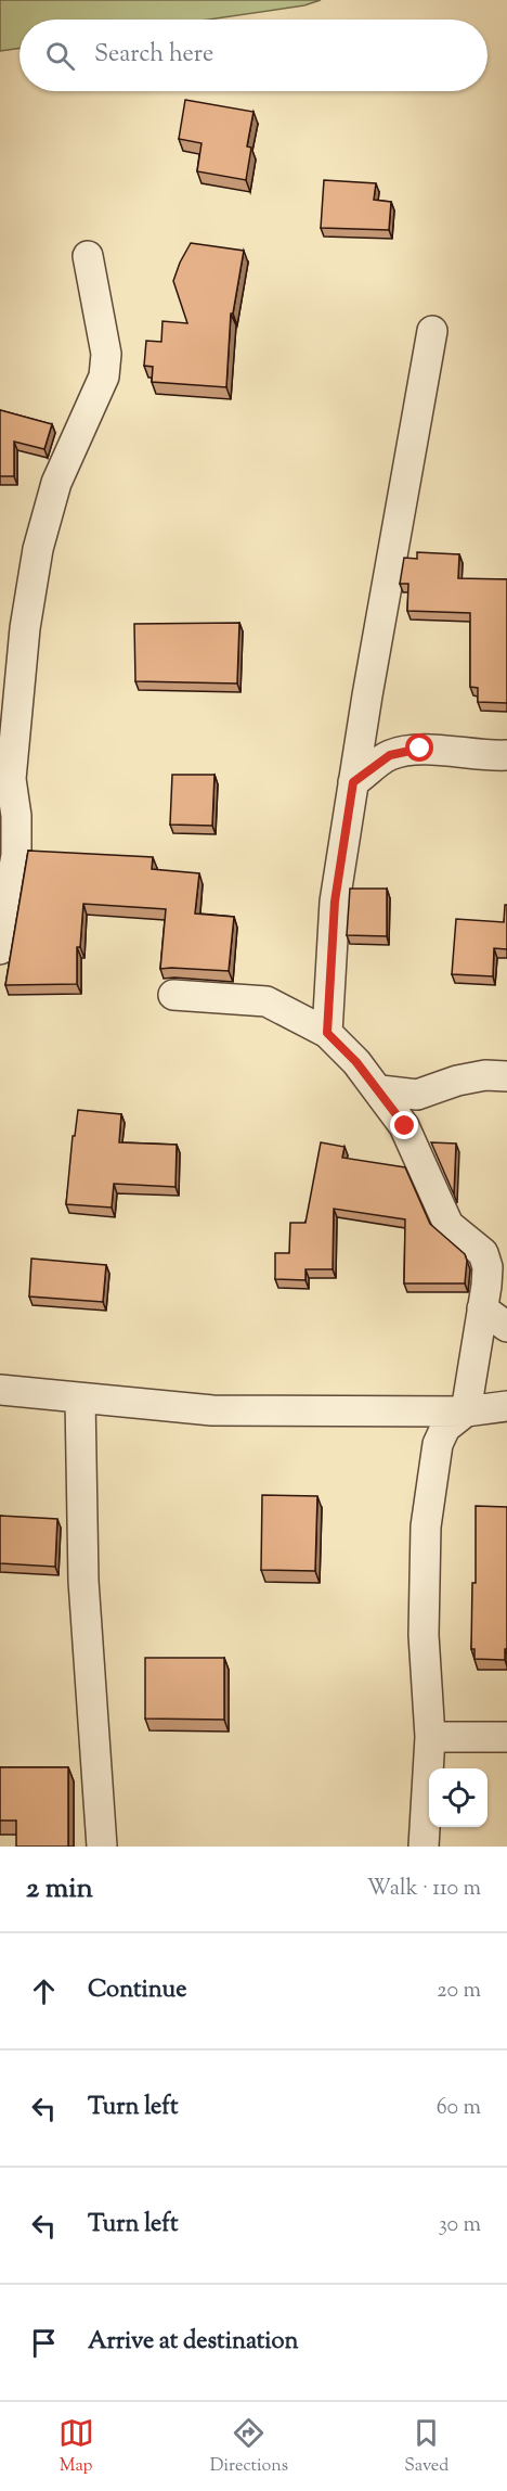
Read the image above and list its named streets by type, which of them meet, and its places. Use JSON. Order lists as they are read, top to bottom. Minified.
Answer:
{"page":{"search":"Search here","heading":["2 min","Walk · 110 m"],"list":[["Continue","20 m"],["Turn left","60 m"],["Turn left","30 m"],"Arrive at destination"],"nav":["Map","Directions","Saved"]}}
